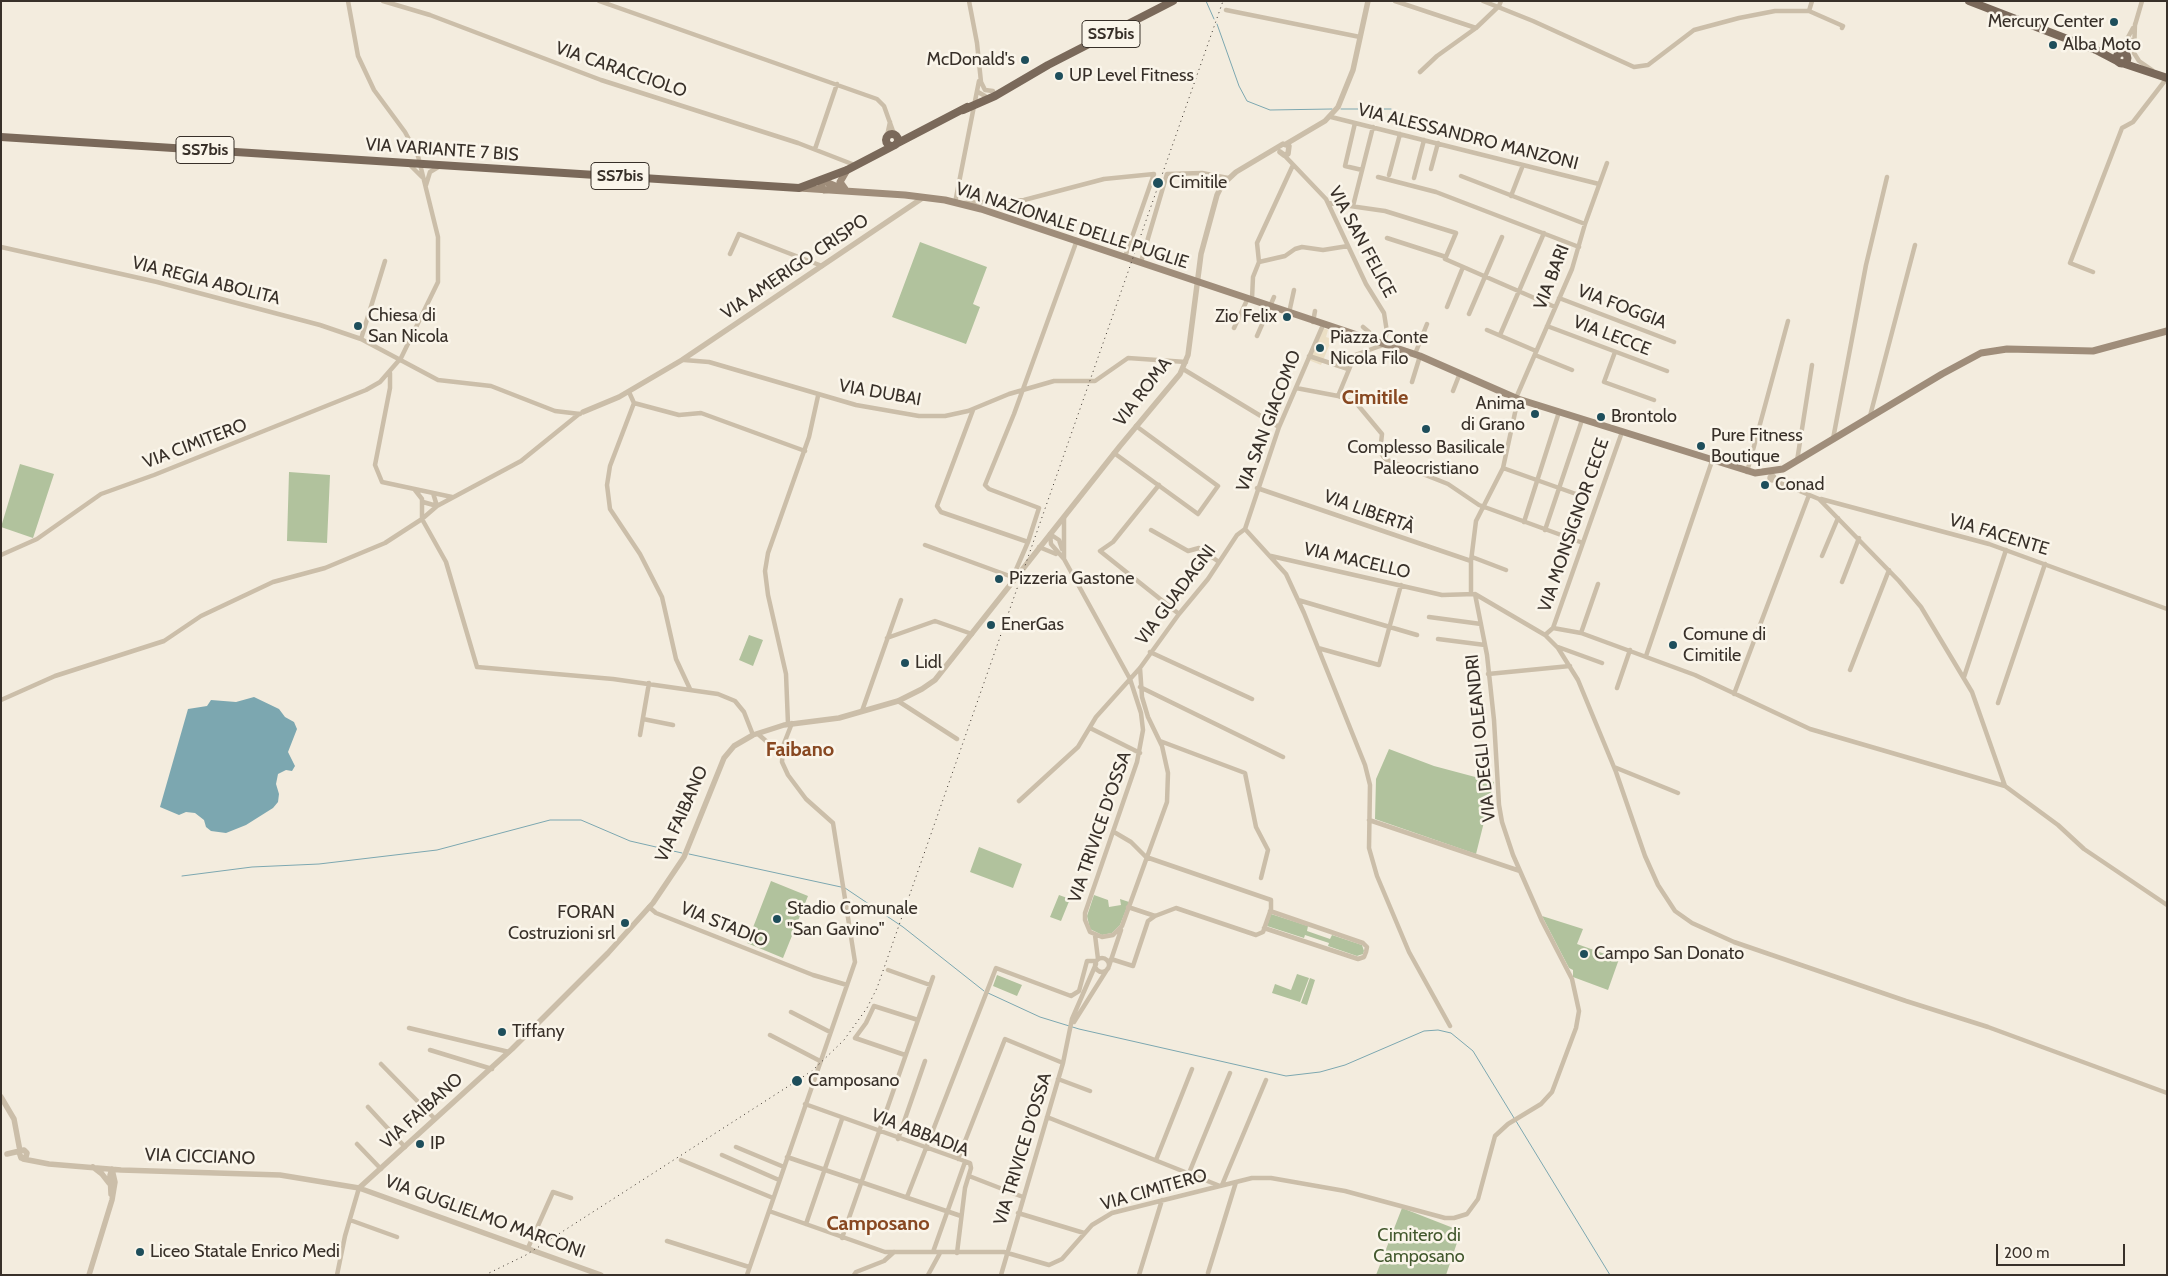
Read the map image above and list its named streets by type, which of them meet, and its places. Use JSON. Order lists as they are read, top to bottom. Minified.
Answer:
{"streets":{"main road":["SS7bis","VIA VARIANTE 7 BIS","VIA NAZIONALE DELLE PUGLIE"],"street":["VIA CARACCIOLO","VIA ALESSANDRO MANZONI","VIA SAN FELICE","VIA AMERIGO CRISPO","VIA BARI","VIA REGIA ABOLITA","VIA FOGGIA","VIA LECCE","VIA ROMA","VIA DUBAI","VIA SAN GIACOMO","VIA CIMITERO","VIA LIBERTÀ","VIA MONSIGNOR CECE","VIA FACENTE","VIA MACELLO","VIA GUADAGNI","VIA DEGLI OLEANDRI","VIA FAIBANO","VIA TRIVICE D'OSSA","VIA STADIO","VIA ABBADIA","VIA CICCIANO","VIA GUGLIELMO MARCONI"]},"crossings":[["VIA CARACCIOLO","VIA VARIANTE 7 BIS"],["VIA ALESSANDRO MANZONI","VIA BARI"],["VIA VARIANTE 7 BIS","VIA NAZIONALE DELLE PUGLIE"],["VIA NAZIONALE DELLE PUGLIE","VIA SAN FELICE"],["VIA NAZIONALE DELLE PUGLIE","VIA AMERIGO CRISPO"],["VIA NAZIONALE DELLE PUGLIE","VIA BARI"],["VIA NAZIONALE DELLE PUGLIE","VIA ROMA"],["VIA NAZIONALE DELLE PUGLIE","VIA SAN GIACOMO"],["VIA AMERIGO CRISPO","VIA REGIA ABOLITA"],["VIA AMERIGO CRISPO","VIA DUBAI"],["VIA BARI","VIA FOGGIA"],["VIA BARI","VIA LECCE"],["VIA BARI","VIA DEGLI OLEANDRI"],["VIA REGIA ABOLITA","VIA CIMITERO"],["VIA ROMA","VIA DUBAI"],["VIA ROMA","VIA FAIBANO"],["VIA ROMA","VIA TRIVICE D'OSSA"],["VIA SAN GIACOMO","VIA LIBERTÀ"],["VIA SAN GIACOMO","VIA GUADAGNI"],["VIA CIMITERO","VIA DEGLI OLEANDRI"],["VIA CIMITERO","VIA TRIVICE D'OSSA"],["VIA CIMITERO","VIA ABBADIA"],["VIA LIBERTÀ","VIA DEGLI OLEANDRI"],["VIA MACELLO","VIA DEGLI OLEANDRI"],["VIA GUADAGNI","VIA TRIVICE D'OSSA"],["VIA FAIBANO","VIA STADIO"],["VIA FAIBANO","VIA CICCIANO"],["VIA FAIBANO","VIA GUGLIELMO MARCONI"],["VIA CICCIANO","VIA GUGLIELMO MARCONI"]],"districts":["Cimitile","Faibano","Camposano"],"parks":["Cimitero di Camposano"],"places":["Mercury Center","Alba Moto","McDonald's","UP Level Fitness","Cimitile","Zio Felix","Chiesa di San Nicola","Piazza Conte Nicola Filo","Anima di Grano","Brontolo","Complesso Basilicale Paleocristiano","Pure Fitness Boutique","Conad","Pizzeria Gastone","EnerGas","Comune di Cimitile","Lidl","Stadio Comunale \"San Gavino\"","FORAN Costruzioni srl","Campo San Donato","Tiffany","Camposano","IP","Liceo Statale Enrico Medi"],"scale_bar":"200 m"}
